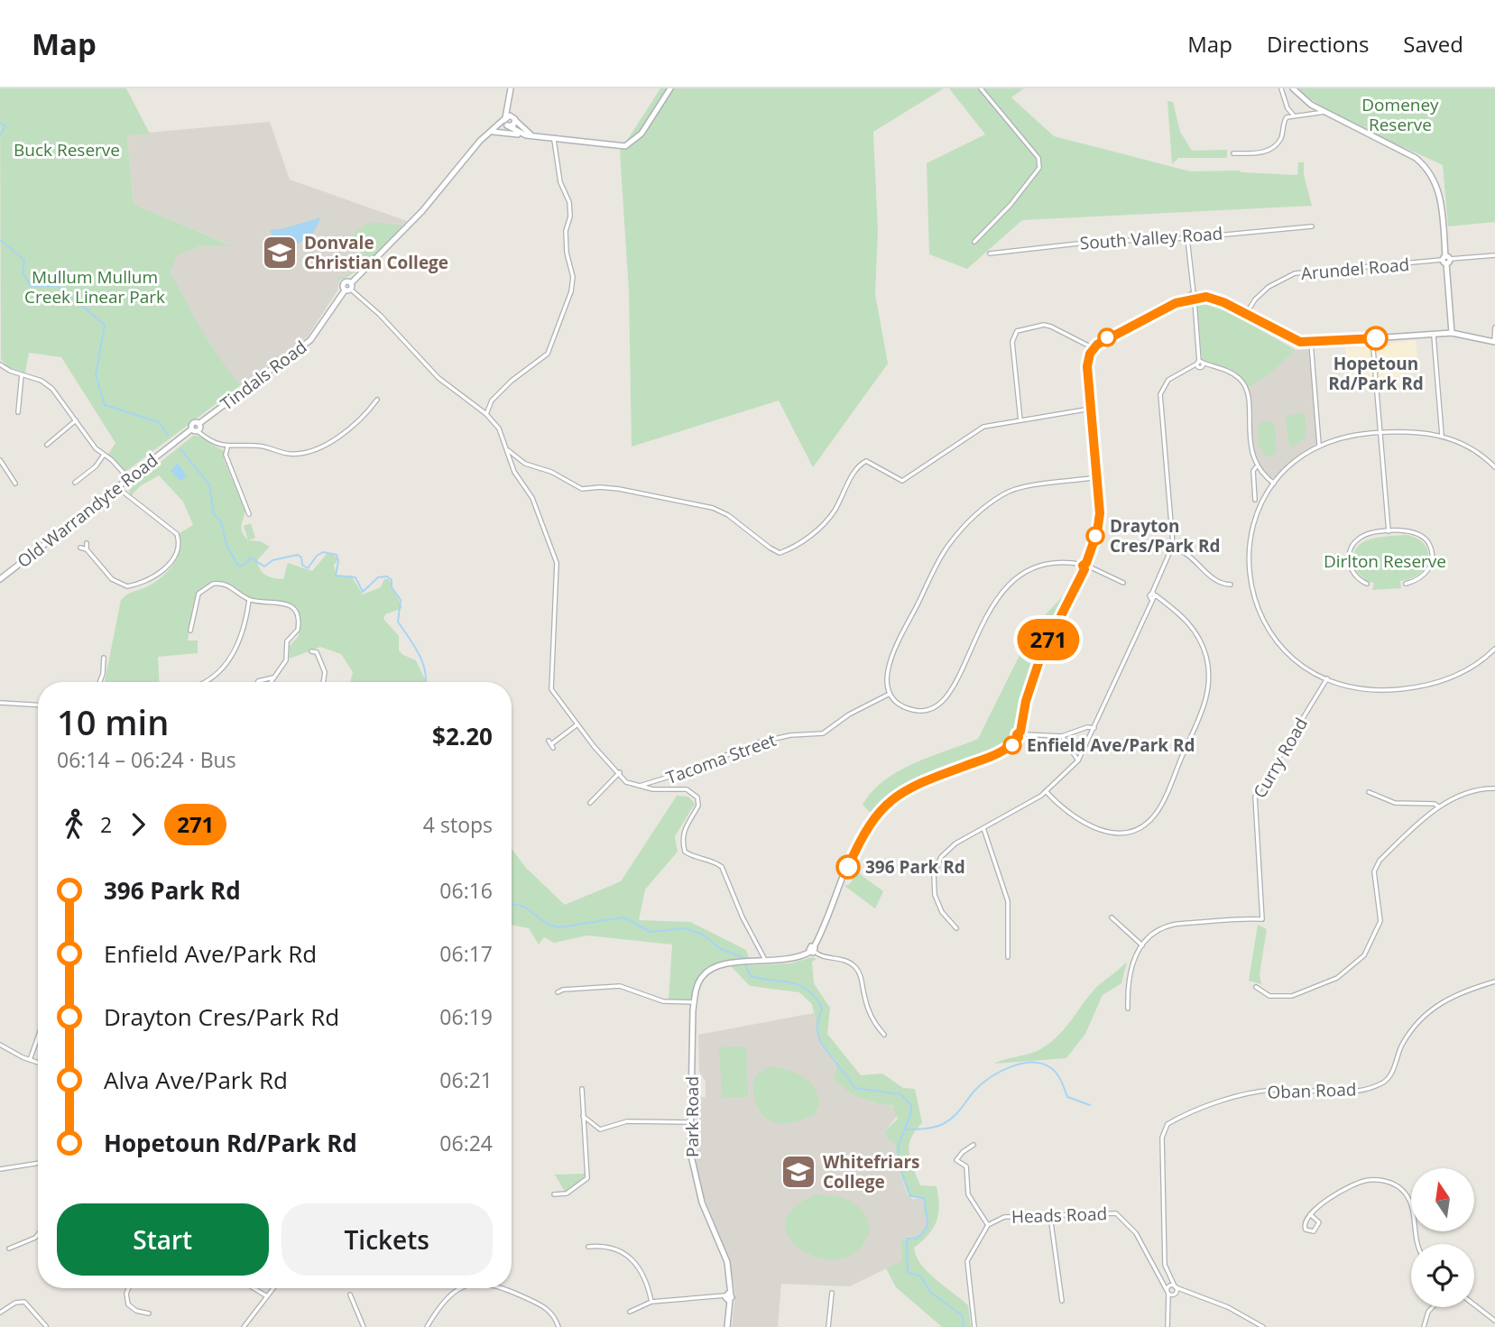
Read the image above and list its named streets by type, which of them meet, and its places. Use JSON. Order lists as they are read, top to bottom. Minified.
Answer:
{"streets":{"street":["South Valley Road","Arundel Road","Tindals Road","Old Warrandyte Road","Curry Road","Tacoma Street","Oban Road","Park Road","Heads Road"]},"crossings":[["Tindals Road","Old Warrandyte Road"],["Oban Road","Heads Road"]],"parks":["Domeney Reserve","Buck Reserve","Mullum Mullum Creek Linear Park","Dirlton Reserve"],"places":{"school or university":["Donvale Christian College","Whitefriars College"],"other":["Hopetoun Rd/Park Rd","Drayton Cres/Park Rd","Enfield Ave/Park Rd","396 Park Rd"]},"lines":["bus line 271"],"north":"top","page":{"header":"Map","nav":["Map","Directions","Saved"],"on_map":"271","heading":["10 min","06:14 – 06:24 · Bus","$2.20"],"legs":["2","271","4 stops"],"list":[{"name":"396 Park Rd","value":"06:16"},{"name":"Enfield Ave/Park Rd","value":"06:17"},{"name":"Drayton Cres/Park Rd","value":"06:19"},{"name":"Alva Ave/Park Rd","value":"06:21"},{"name":"Hopetoun Rd/Park Rd","value":"06:24"}],"buttons":["Start","Tickets"]}}
